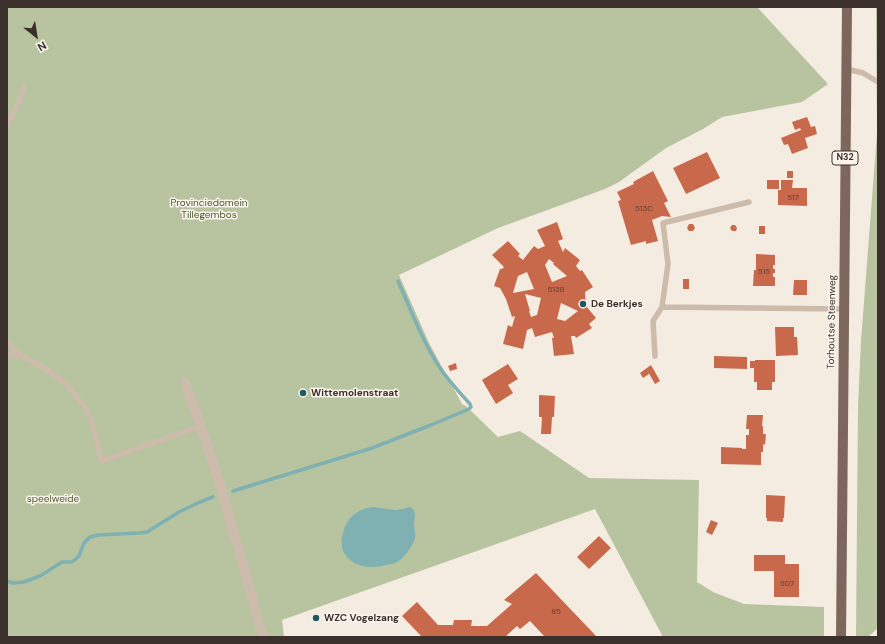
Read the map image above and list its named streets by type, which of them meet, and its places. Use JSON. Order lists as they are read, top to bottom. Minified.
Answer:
{"streets":{"main road":["N32","Torhoutse Steenweg"]},"parks":["Provinciedomein Tillegembos","speelweide"],"places":["De Berkjes","Wittemolenstraat","WZC Vogelzang"],"house_numbers":["517","513C","515","513B","507","85"],"north":"bottom right"}
